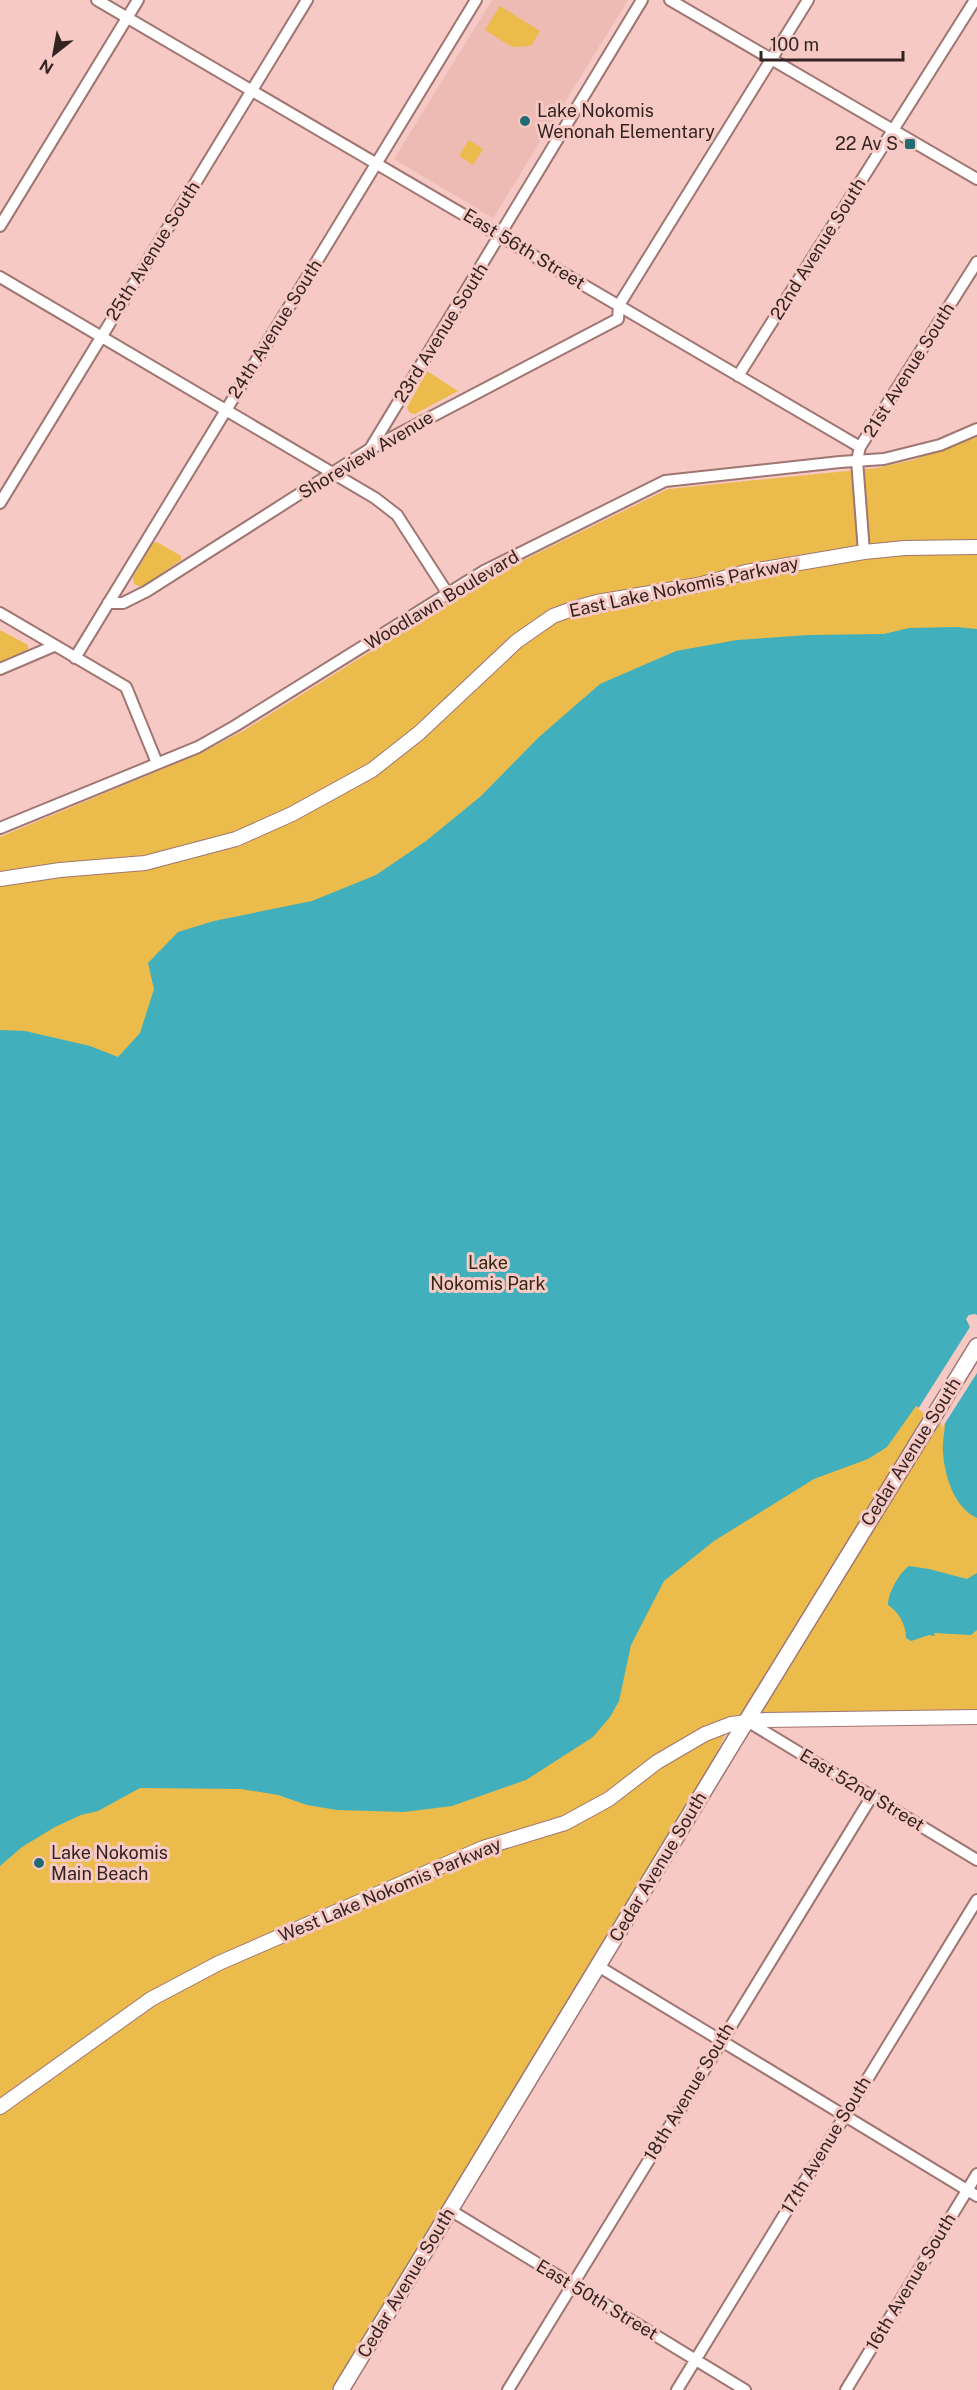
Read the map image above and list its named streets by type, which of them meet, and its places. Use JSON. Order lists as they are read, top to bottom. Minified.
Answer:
{"streets":{"main road":["Cedar Avenue South"],"street":["East 56th Street","22nd Avenue South","25th Avenue South","24th Avenue South","23rd Avenue South","21st Avenue South","Shoreview Avenue","East Lake Nokomis Parkway","Woodlawn Boulevard","East 52nd Street","West Lake Nokomis Parkway","18th Avenue South","17th Avenue South","16th Avenue South","East 50th Street"]},"crossings":[["East 56th Street","22nd Avenue South"],["East 56th Street","25th Avenue South"],["East 56th Street","24th Avenue South"],["East 56th Street","23rd Avenue South"],["East 56th Street","21st Avenue South"],["East 56th Street","Shoreview Avenue"],["24th Avenue South","Shoreview Avenue"],["23rd Avenue South","Shoreview Avenue"],["Cedar Avenue South","East 52nd Street"],["Cedar Avenue South","West Lake Nokomis Parkway"],["Cedar Avenue South","East 50th Street"],["East 52nd Street","West Lake Nokomis Parkway"],["East 52nd Street","18th Avenue South"],["18th Avenue South","East 50th Street"],["17th Avenue South","East 50th Street"]],"parks":["Lake Nokomis Park"],"places":{"other":["Lake Nokomis Wenonah Elementary","Lake Nokomis Main Beach"],"transit":["22 Av S"]},"scale_bar":"100 m","north":"bottom left"}
